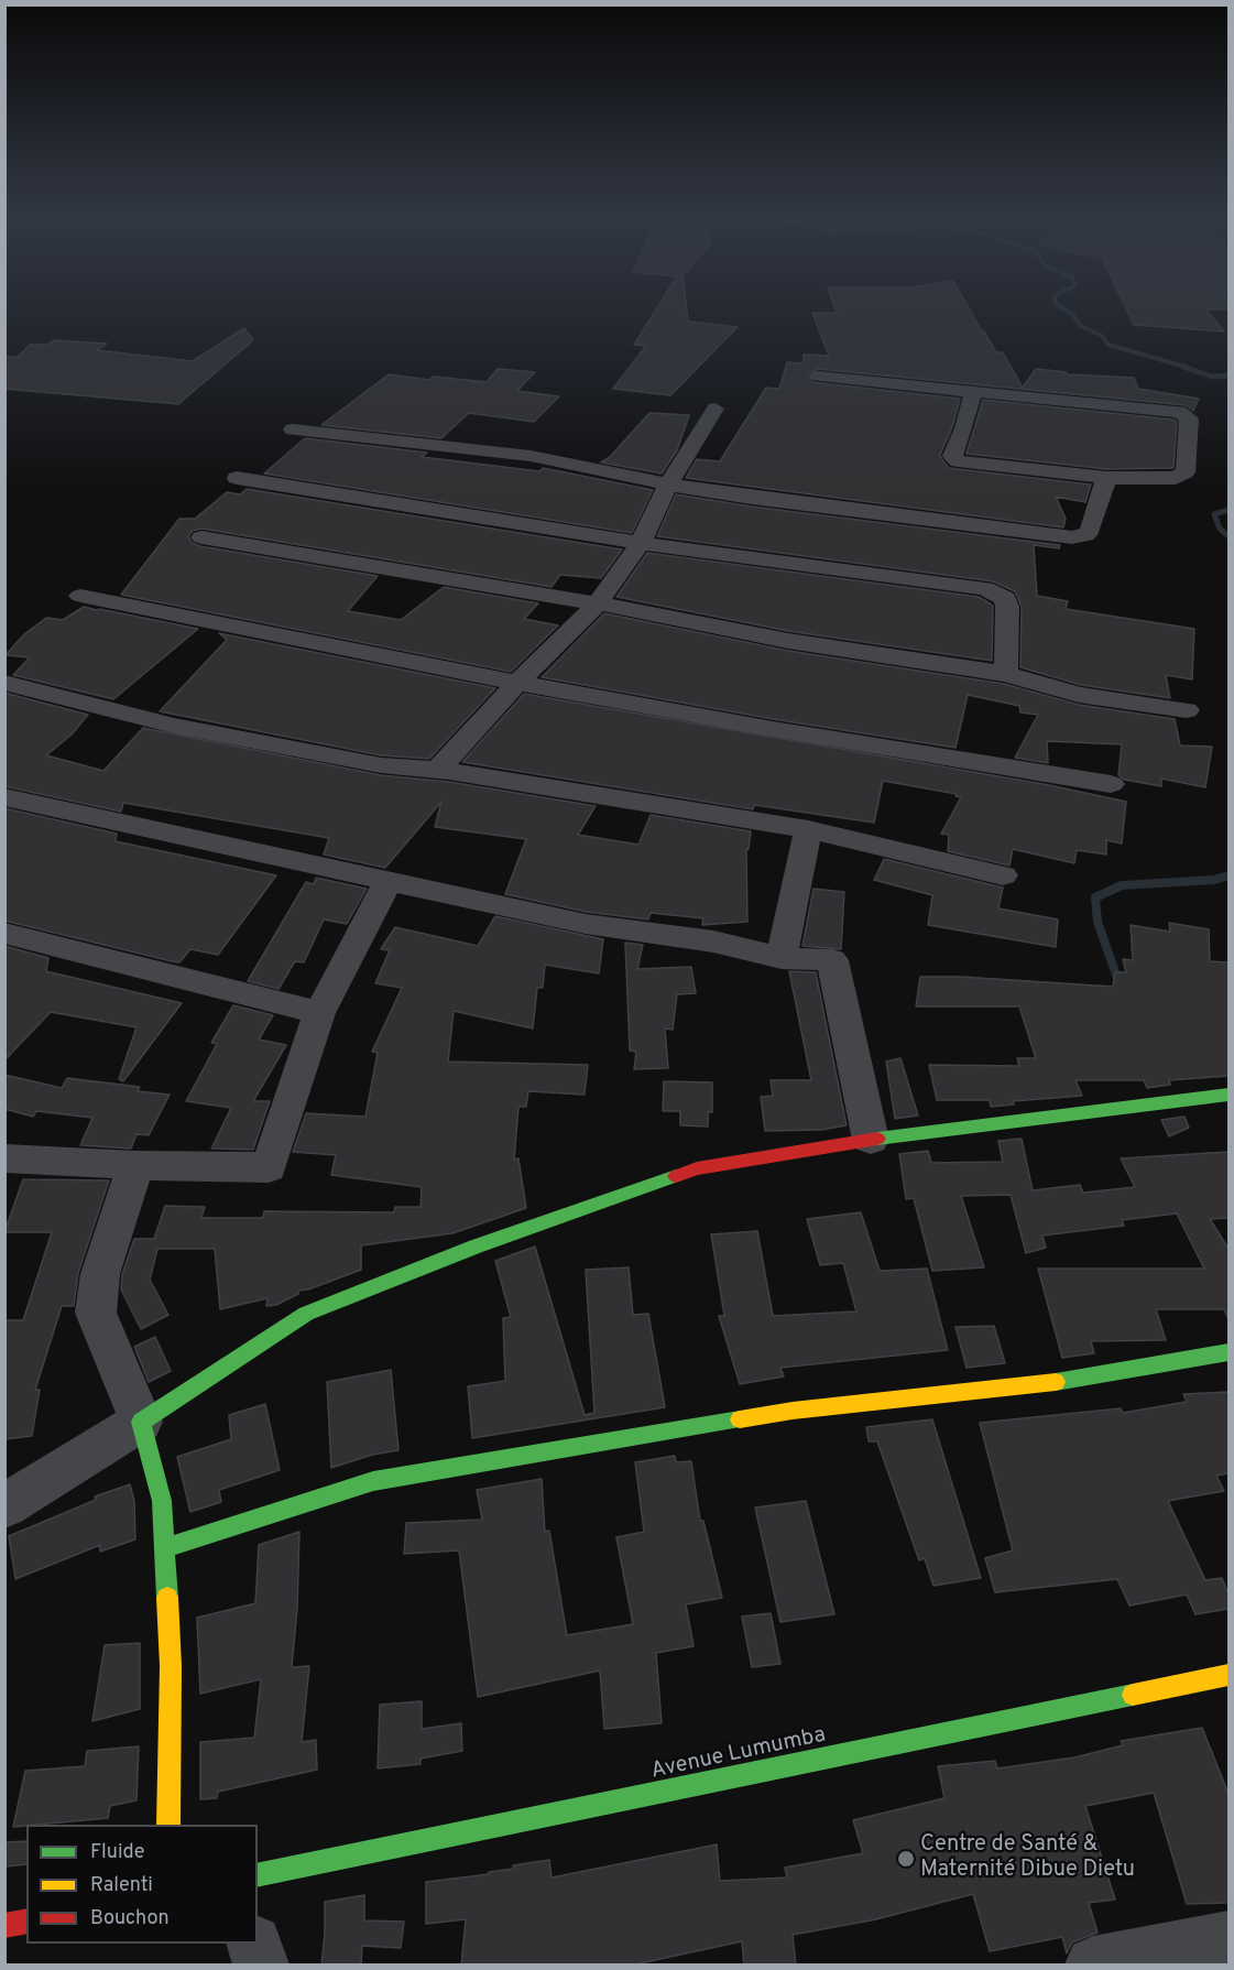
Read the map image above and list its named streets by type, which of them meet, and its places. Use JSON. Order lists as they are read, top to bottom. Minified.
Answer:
{"streets":{"street":["Avenue Lumumba"]},"places":["Centre de Santé & Maternité Dibue Dietu"],"legend":["Fluide","Ralenti","Bouchon"]}
